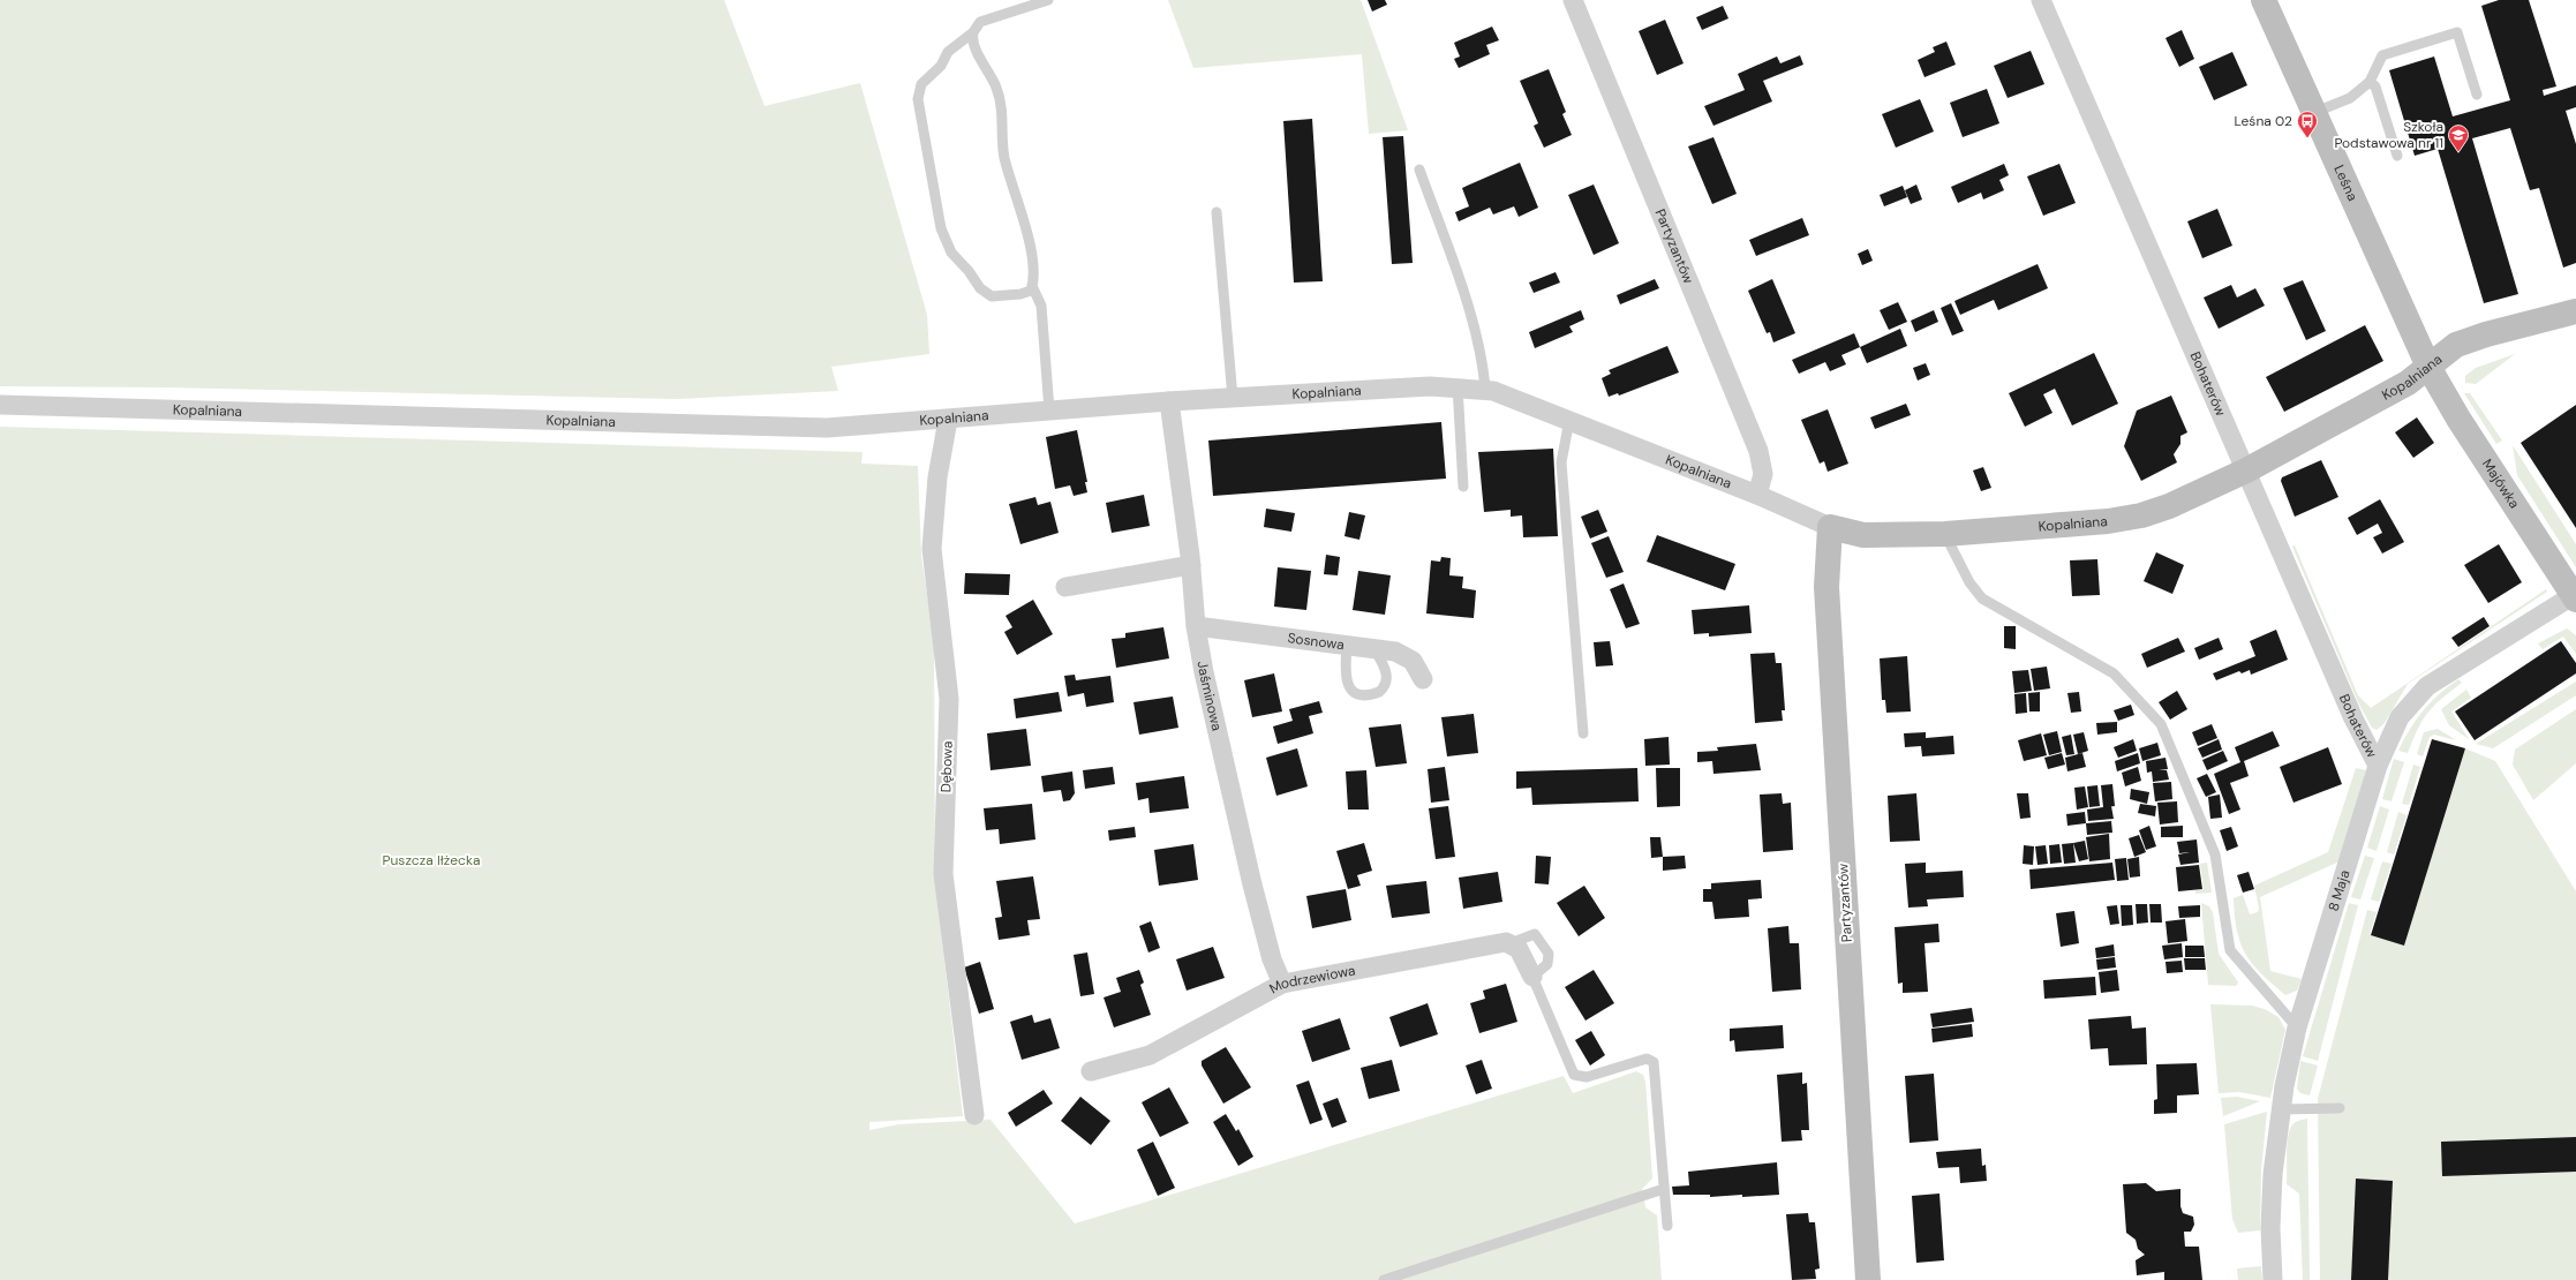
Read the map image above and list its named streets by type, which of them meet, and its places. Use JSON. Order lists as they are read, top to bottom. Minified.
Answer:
{"streets":{"street":["Leśna","Partyzantów","Kopalniana","Bohaterów","Majówka","Sosnowa","Jaśminowa","Dębowa","8 Maja","Modrzewiowa"]},"crossings":[["Leśna","Kopalniana"],["Leśna","Majówka"],["Partyzantów","Kopalniana"],["Kopalniana","Bohaterów"],["Kopalniana","Majówka"],["Kopalniana","Jaśminowa"],["Kopalniana","Dębowa"],["Bohaterów","8 Maja"],["Majówka","8 Maja"],["Sosnowa","Jaśminowa"],["Jaśminowa","Modrzewiowa"]],"parks":["Puszcza Iłżecka"],"places":{"bus stop":["Leśna 02"],"school or university":["Szkoła Podstawowa nr 11"]}}
